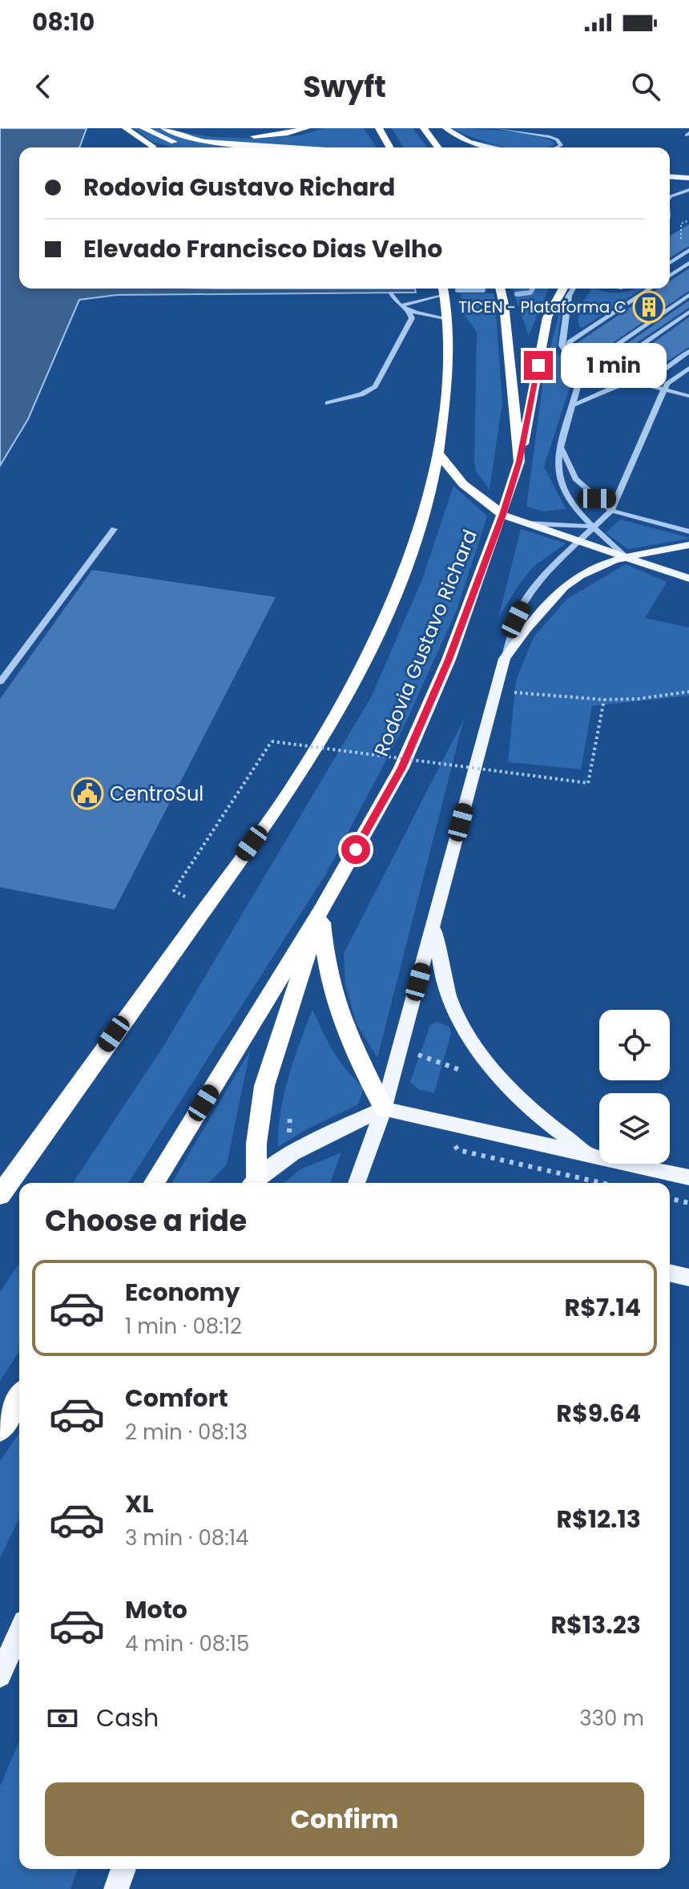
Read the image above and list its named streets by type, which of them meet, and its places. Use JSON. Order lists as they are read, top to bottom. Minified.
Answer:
{"streets":{"highway":["Rodovia Gustavo Richard"]},"places":{"building":["TICEN - Plataforma C"],"public building":["CentroSul"]},"page":{"status":"08:10","header":"Swyft","banner":["Rodovia Gustavo Richard","Elevado Francisco Dias Velho"],"bubble":"1 min","heading":"Choose a ride","list":[{"name":"Economy","note":"1 min · 08:12","value":"R$7.14"},{"name":"Comfort","note":"2 min · 08:13","value":"R$9.64"},{"name":"XL","note":"3 min · 08:14","value":"R$12.13"},{"name":"Moto","note":"4 min · 08:15","value":"R$13.23"}],"pay":["Cash","330 m"],"buttons":"Confirm"}}
